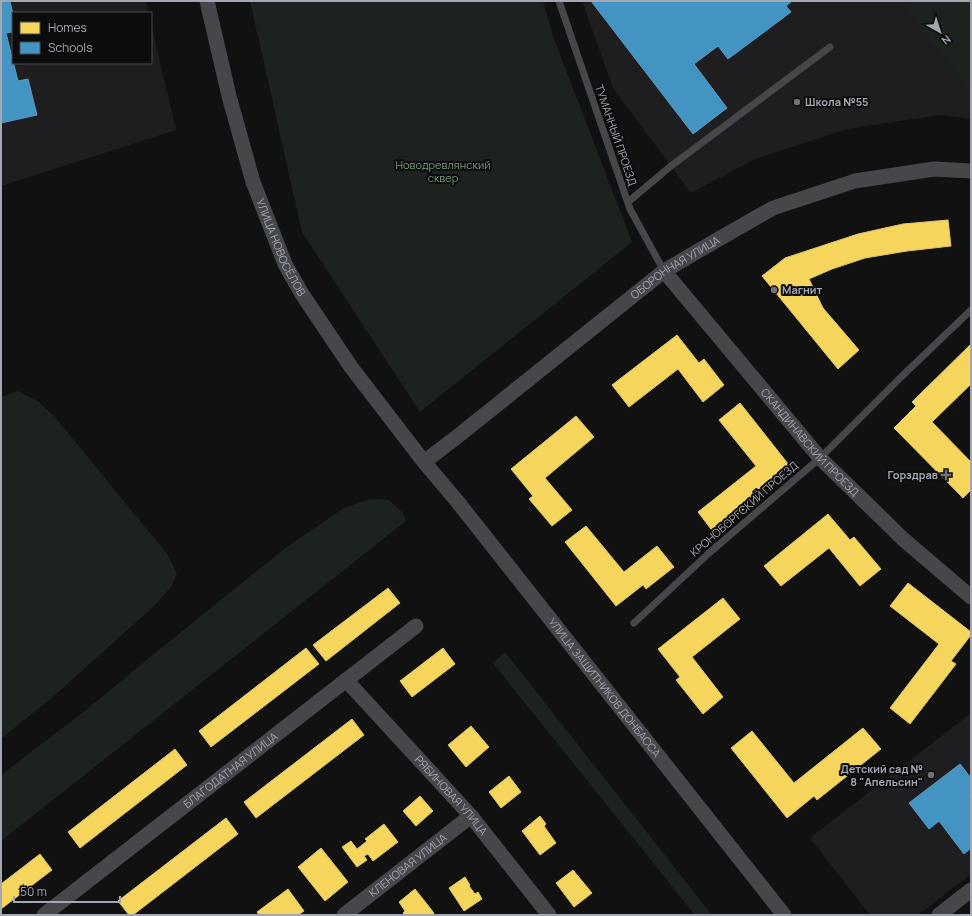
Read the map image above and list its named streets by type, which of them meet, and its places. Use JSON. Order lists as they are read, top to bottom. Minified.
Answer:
{"streets":{"street":["УЛИЦА НОВОСЁЛОВ","ОБОРОННАЯ УЛИЦА","СКАНДИНАВСКИЙ ПРОЕЗД","УЛИЦА ЗАЩИТНИКОВ ДОНБАССА","БЛАГОДАТНАЯ УЛИЦА","РЯБИНОВАЯ УЛИЦА","КЛЕНОВАЯ УЛИЦА"],"lane":["ТУМАННЫЙ ПРОЕЗД","КРОНОБОРГСКИЙ ПРОЕЗД"]},"crossings":[["ТУМАННЫЙ ПРОЕЗД","ОБОРОННАЯ УЛИЦА"],["ТУМАННЫЙ ПРОЕЗД","СКАНДИНАВСКИЙ ПРОЕЗД"],["УЛИЦА НОВОСЁЛОВ","ОБОРОННАЯ УЛИЦА"],["УЛИЦА НОВОСЁЛОВ","УЛИЦА ЗАЩИТНИКОВ ДОНБАССА"],["ОБОРОННАЯ УЛИЦА","СКАНДИНАВСКИЙ ПРОЕЗД"],["ОБОРОННАЯ УЛИЦА","УЛИЦА ЗАЩИТНИКОВ ДОНБАССА"],["СКАНДИНАВСКИЙ ПРОЕЗД","КРОНОБОРГСКИЙ ПРОЕЗД"],["БЛАГОДАТНАЯ УЛИЦА","РЯБИНОВАЯ УЛИЦА"],["РЯБИНОВАЯ УЛИЦА","КЛЕНОВАЯ УЛИЦА"]],"parks":["Новодревлянский сквер"],"places":{"other":["Школа №55","Магнит","Детский сад № 8 \"Апельсин\""],"health":["Горздрав"]},"legend":["Homes","Schools"],"scale_bar":"50 m","north":"bottom right"}
